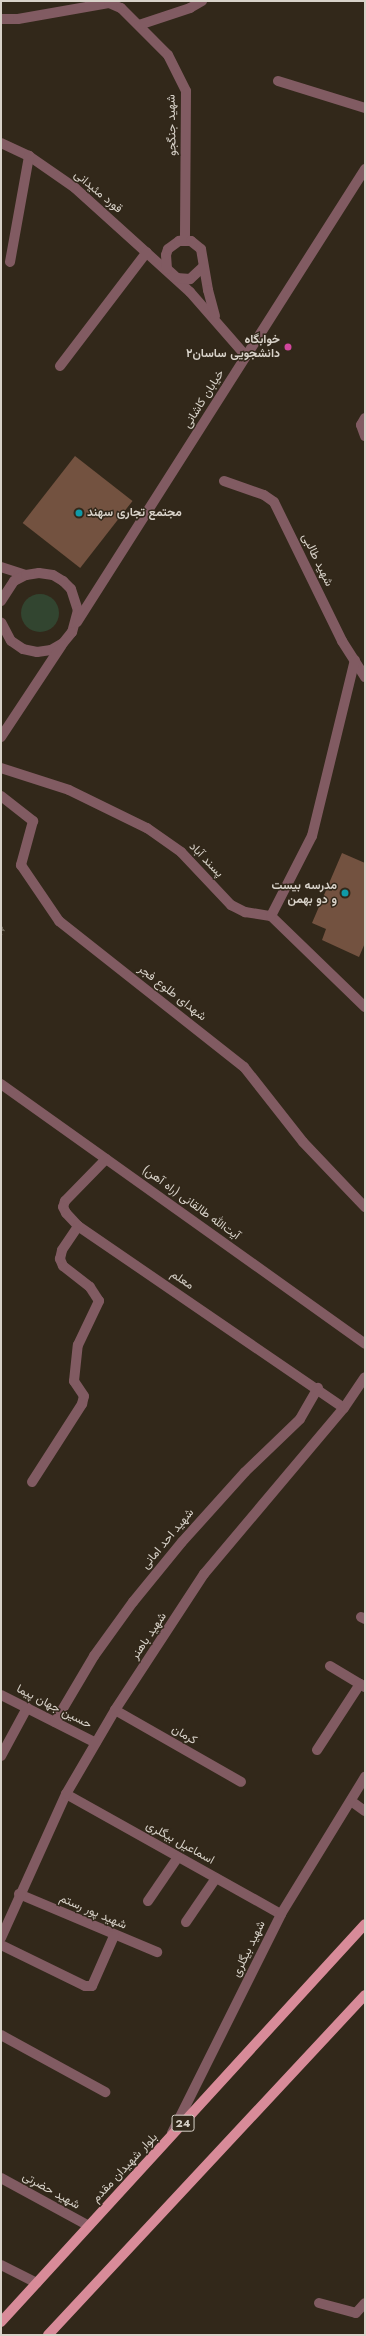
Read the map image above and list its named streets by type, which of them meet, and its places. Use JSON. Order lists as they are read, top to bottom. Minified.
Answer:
{"streets":{"main road":["24","بلوار شهیدان مقدم"],"street":["شهید جنگجو","قورد مئیدانی","خیابان کاشانی","شهید طالبی","پسند آباد","شهدای طلوع فجر","(راه آهن) آیت‌الله طالقانی","معلم","شهید احد امانی","شهید باهنر","حسین جهان پیما","کرمان","اسماعیل بیگلری","شهید پور رستم","شهید بیگلری","شهید حضرتی"]},"crossings":[["شهید جنگجو","قورد مئیدانی"],["قورد مئیدانی","خیابان کاشانی"],["(راه آهن) آیت‌الله طالقانی","معلم"],["معلم","شهید احد امانی"],["معلم","شهید باهنر"],["شهید احد امانی","حسین جهان پیما"],["شهید باهنر","حسین جهان پیما"],["شهید باهنر","کرمان"],["شهید باهنر","اسماعیل بیگلری"],["شهید باهنر","شهید پور رستم"],["اسماعیل بیگلری","شهید بیگلری"],["شهید بیگلری","بلوار شهیدان مقدم"],["بلوار شهیدان مقدم","شهید حضرتی"]],"places":["خوابگاه دانشجویی ساسان۲","مجتمع تجاری سهند","مدرسه بیست و دو بهمن"]}
